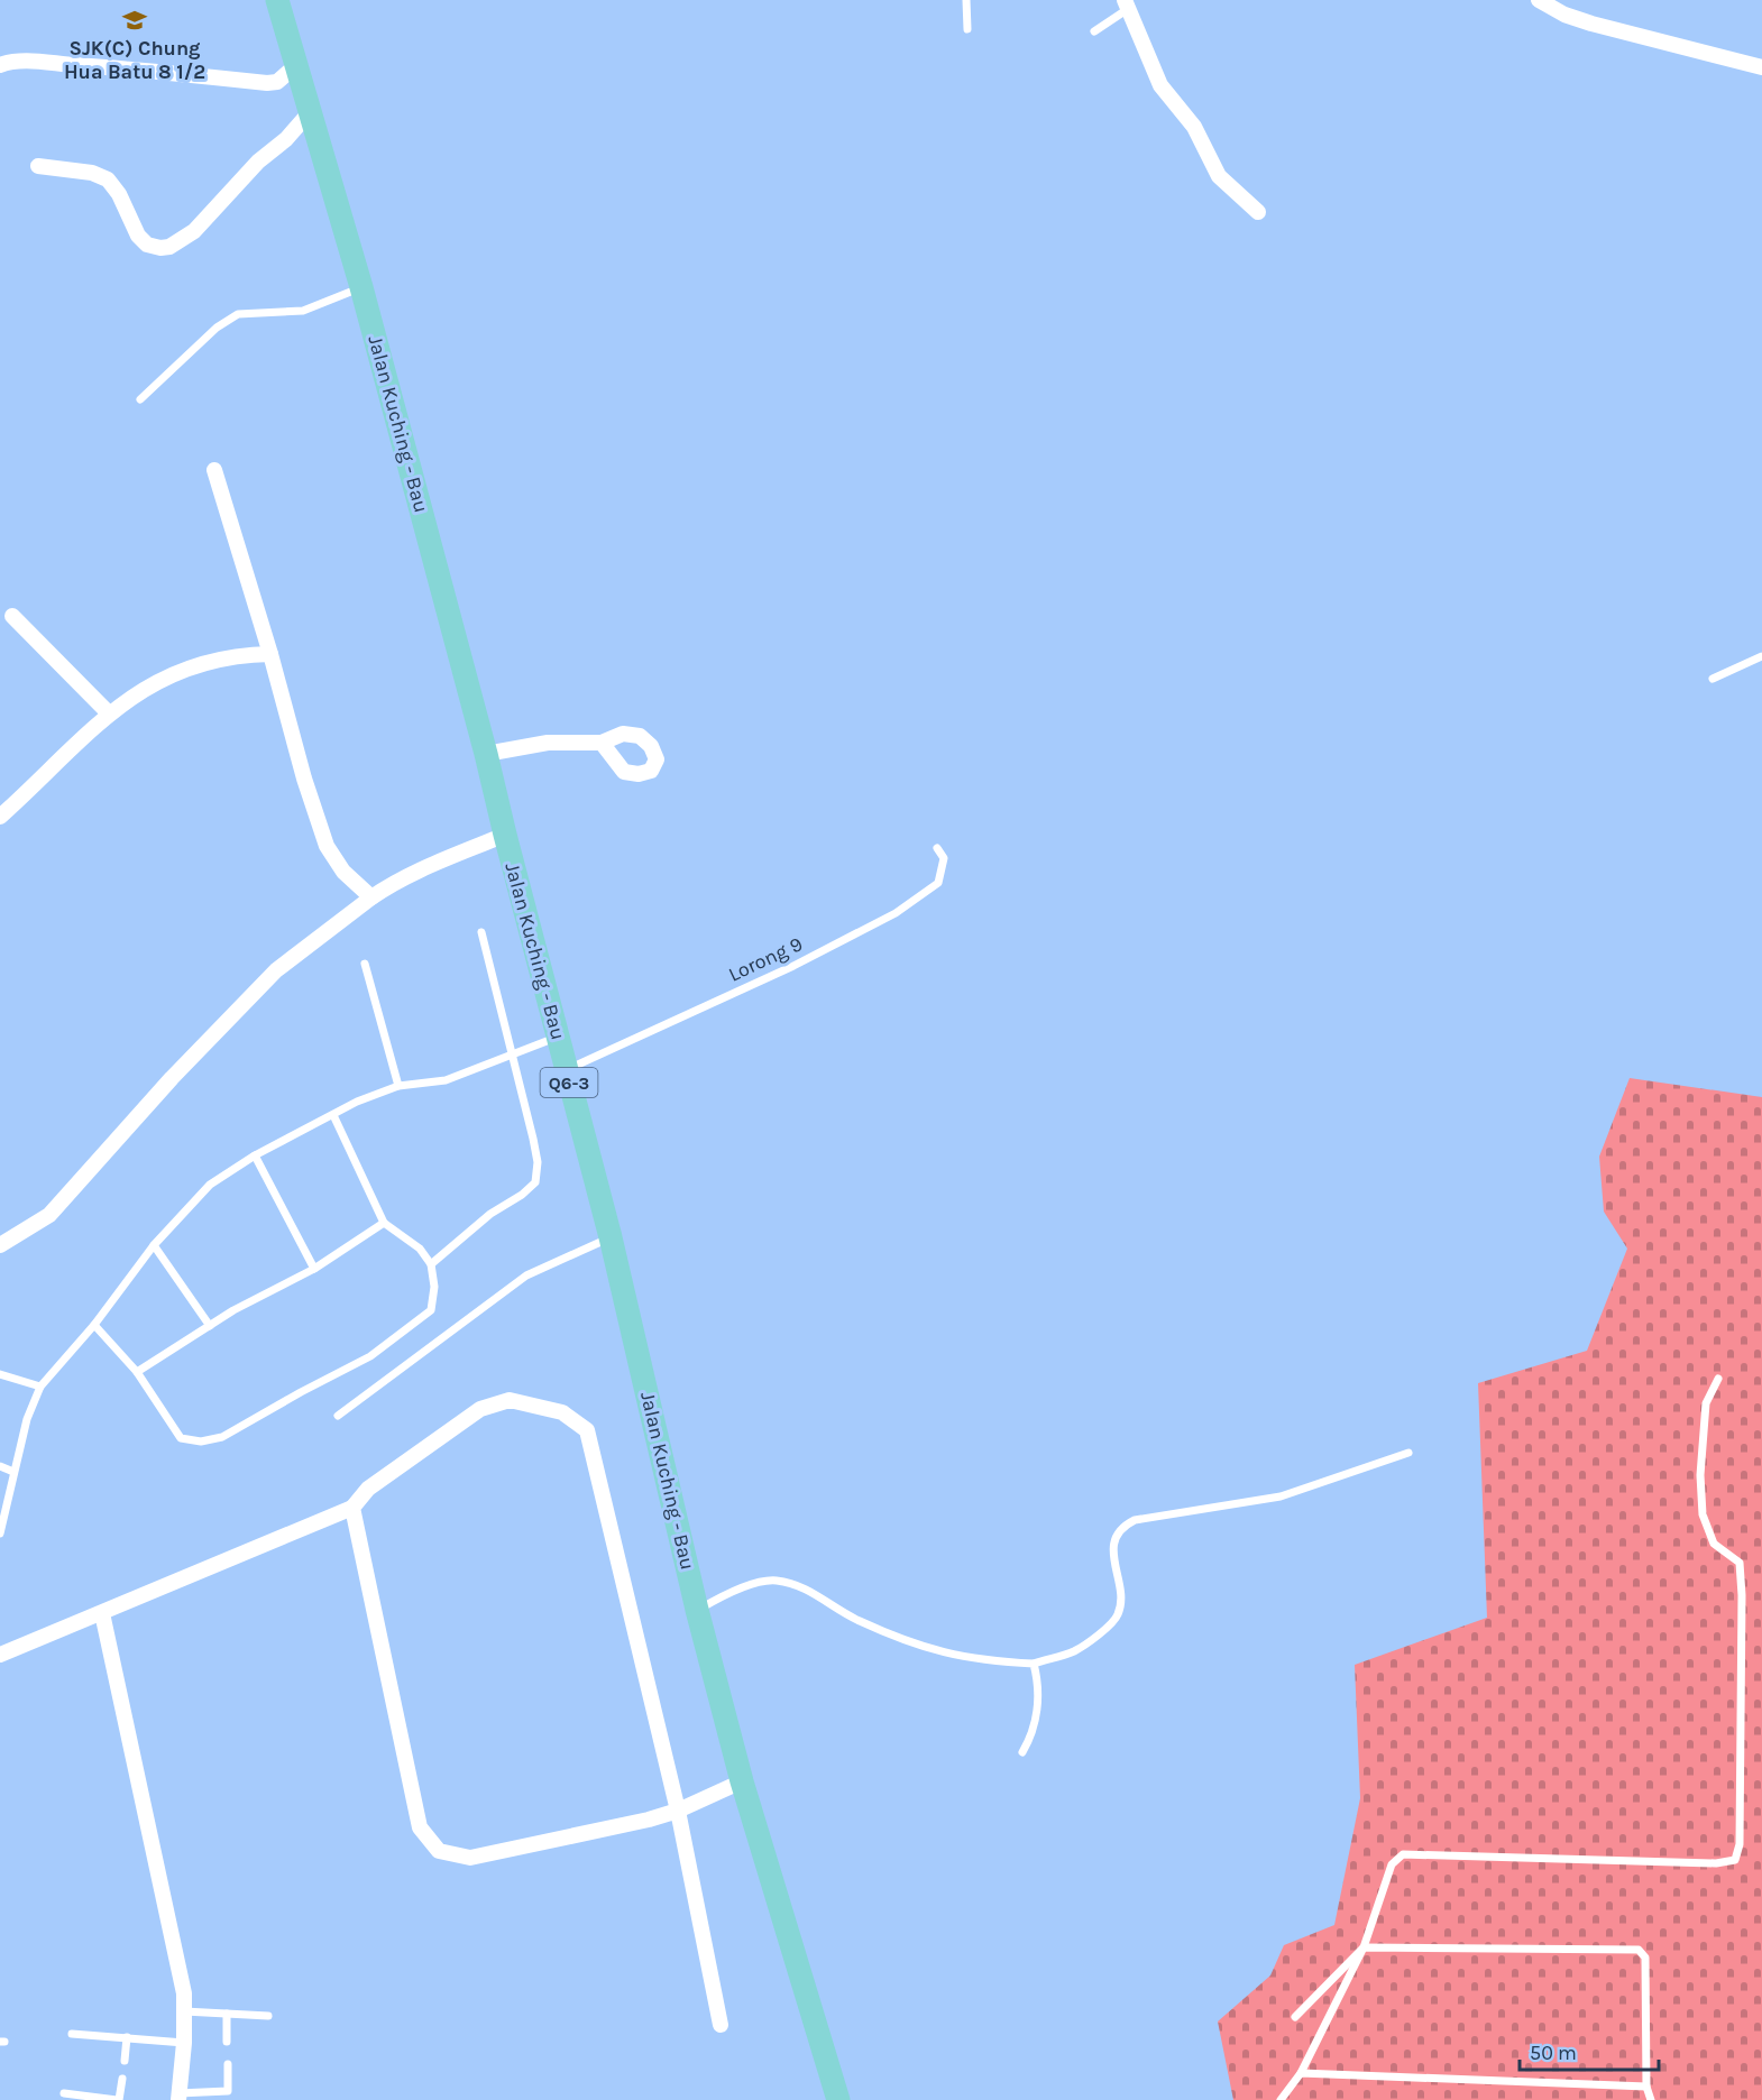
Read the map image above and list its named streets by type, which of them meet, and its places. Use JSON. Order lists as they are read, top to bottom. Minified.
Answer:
{"streets":{"main road":["Jalan Kuching - Bau","Q6-3"],"lane":["Lorong 9"]},"crossings":[["Jalan Kuching - Bau","Lorong 9"]],"places":{"school or university":["SJK(C) Chung Hua Batu 8 1/2"]},"scale_bar":"50 m"}
